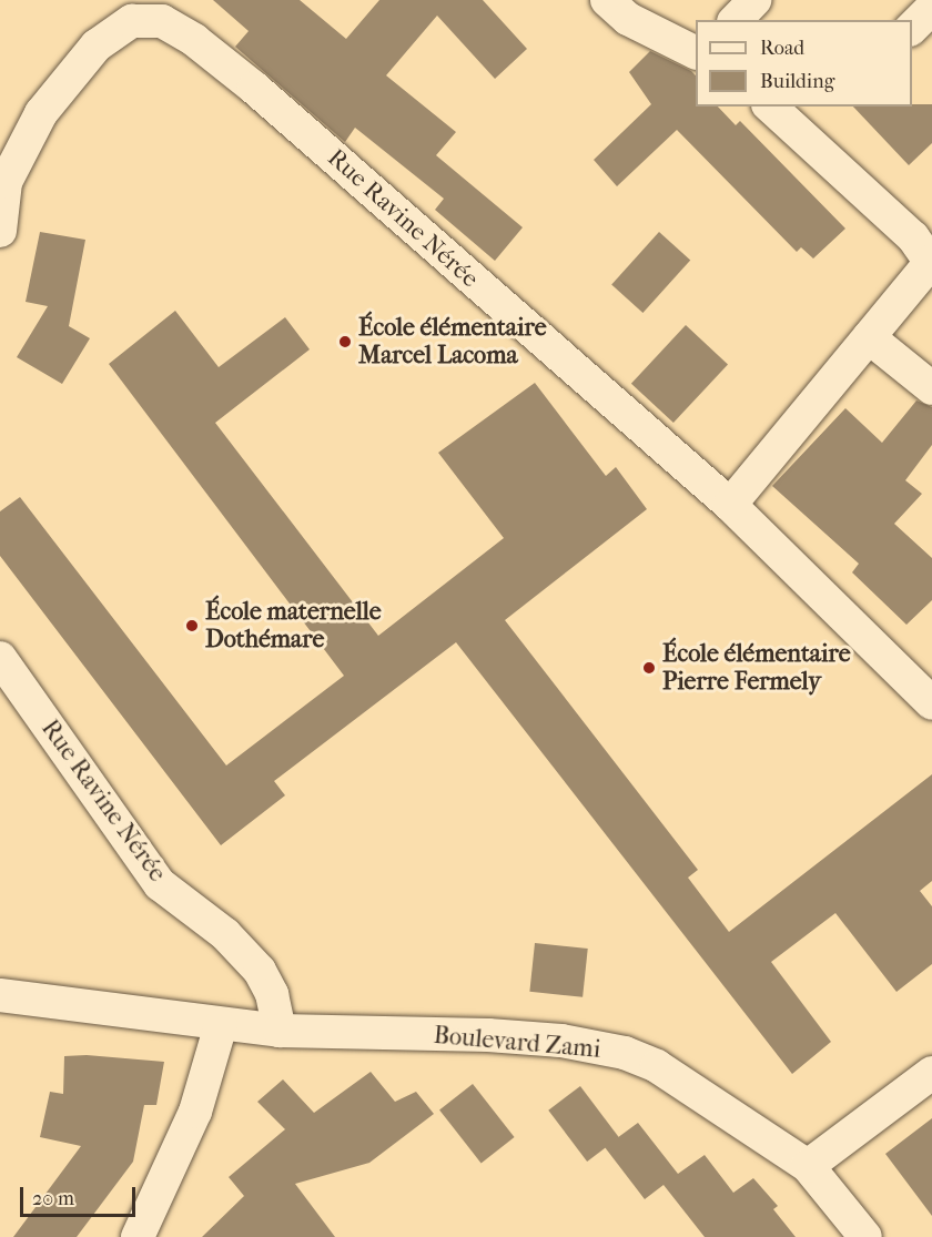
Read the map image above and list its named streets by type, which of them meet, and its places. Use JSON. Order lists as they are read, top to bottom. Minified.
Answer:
{"streets":{"street":["Rue Ravine Nérée","Boulevard Zami"]},"crossings":[["Rue Ravine Nérée","Boulevard Zami"]],"places":["École élémentaire Marcel Lacoma","École maternelle Dothémare","École élémentaire Pierre Fermely"],"legend":["Road","Building"],"scale_bar":"20 m"}
